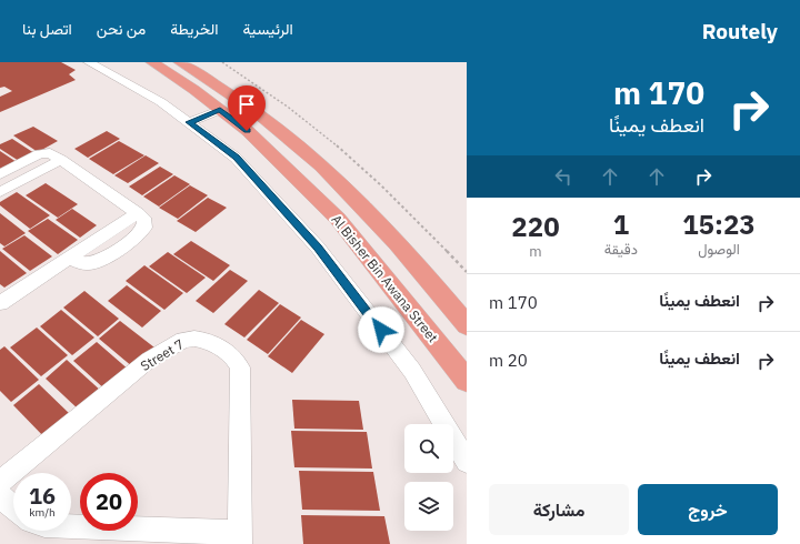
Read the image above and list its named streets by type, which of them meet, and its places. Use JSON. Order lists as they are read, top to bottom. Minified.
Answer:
{"streets":{"main road":["Al Bisher Bin Awana Street"],"street":["Street 7"]},"page":{"header":"Routely","nav":["الرئيسية","الخريطة","من نحن","اتصل بنا"],"turn":["170 m","انعطف يمينًا"],"eta":["15:23","الوصول","1","دقيقة","220","m"],"list":[{"name":"انعطف يمينًا","value":"170 m"},{"name":"انعطف يمينًا","value":"20 m"}],"speed":"16 km/h","limit":"20","buttons":["خروج","مشاركة"]}}
